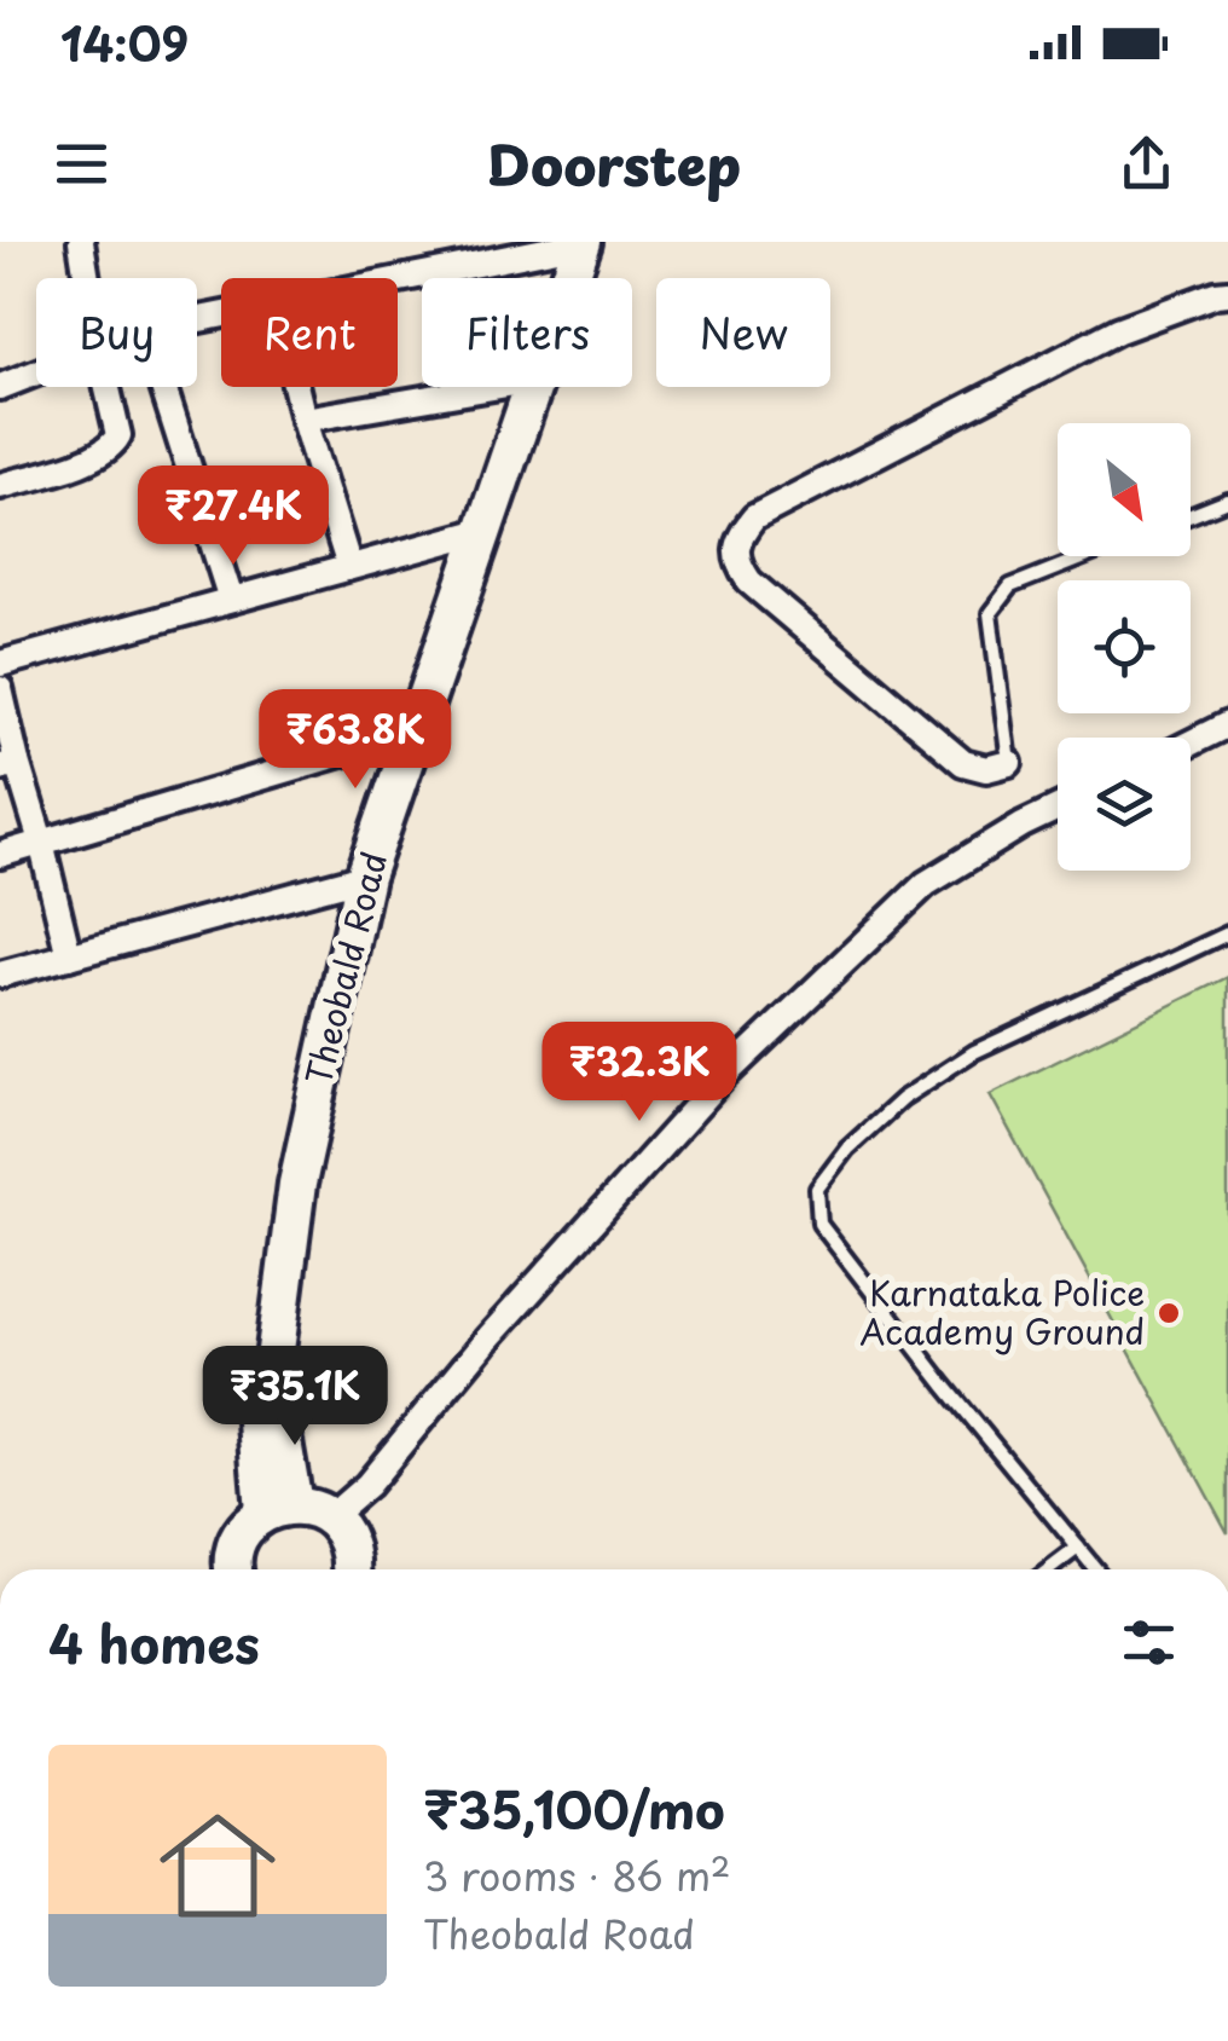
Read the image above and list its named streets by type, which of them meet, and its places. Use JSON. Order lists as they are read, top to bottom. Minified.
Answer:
{"streets":{"main road":["Theobald Road"]},"places":["Karnataka Police Academy Ground"],"north":"bottom right","page":{"status":"14:09","header":"Doorstep","chip":["Buy","Rent","Filters","New"],"price":["₹27.4K","₹63.8K","₹32.3K","₹35.1K"],"heading":"4 homes","list":[{"name":"₹35,100/mo","note":"3 rooms · 86 m² · Theobald Road"}]}}
